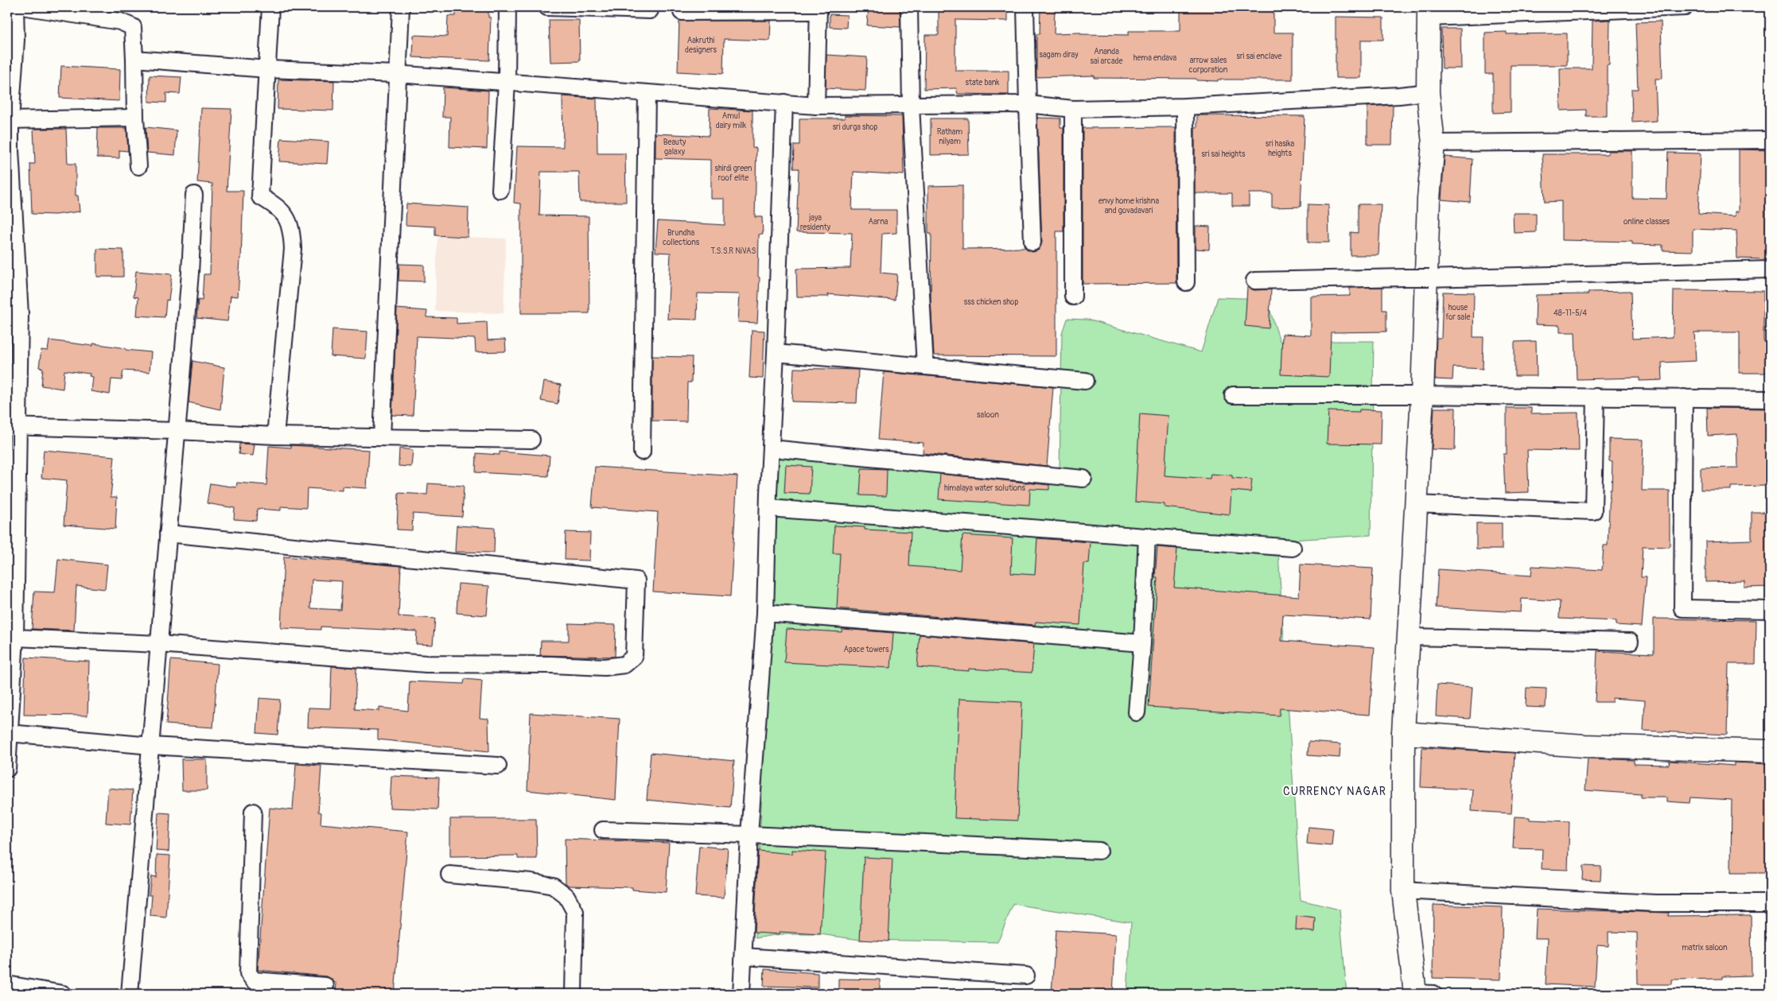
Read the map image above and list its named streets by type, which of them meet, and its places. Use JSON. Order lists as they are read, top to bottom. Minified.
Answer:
{"districts":["CURRENCY NAGAR"],"house_numbers":["Aakruthi designers","Ananda sai arcade","sagam diray","sri sai enclave","hema endava","arrow sales corporation","state bank","Amul dairy milk","sri durga shop","Ratham nilyam","Beauty galaxy","sri hasika heights","sri sai heights","shirdi green roof elite","envy home krishna and govadavari","jaya residenty","Aarna","online classes","Brundha collections","T.S.S.R NiVAS","sss chicken shop","house for sale","48-11-5/4","saloon","himalaya water solutions","Apace towers","matrix saloon"]}
